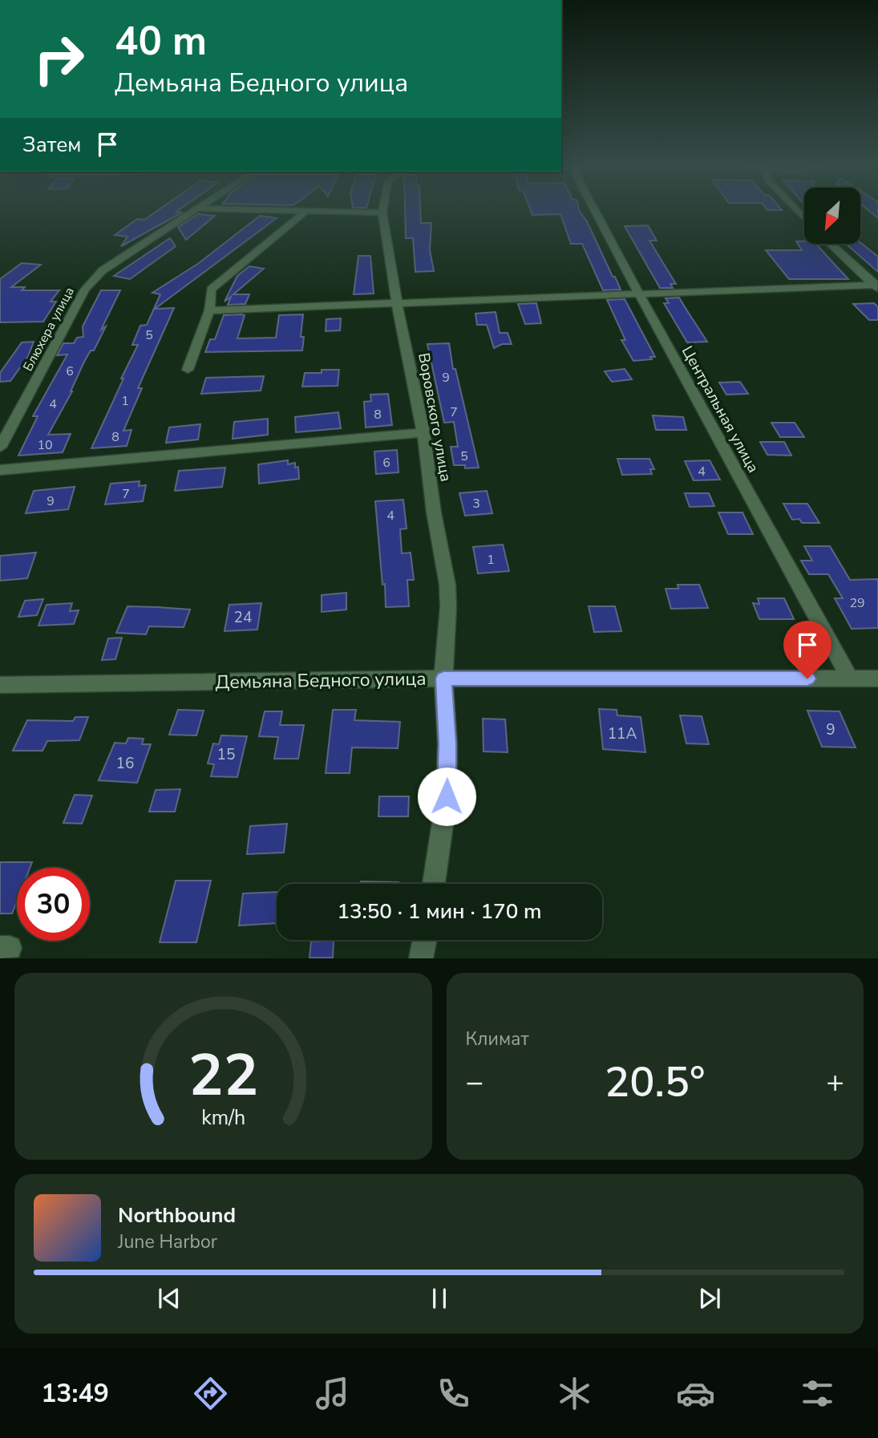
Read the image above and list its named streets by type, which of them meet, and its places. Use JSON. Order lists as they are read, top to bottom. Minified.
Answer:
{"streets":{"street":["Блюхера улица","Центральная улица","Воровского улица","Демьяна Бедного улица"]},"crossings":[["Центральная улица","Демьяна Бедного улица"],["Воровского улица","Демьяна Бедного улица"]],"house_numbers":["5","6","9","1","4","7","8","8","10","5","6","4","7","9","3","4","1","29","24","9","11А","15","16"],"north":"bottom left","page":{"turn":["40 m","Демьяна Бедного улица"],"then":"Затем","limit":"30","trip":"13:50 · 1 мин · 170 m","tile":"Климат","heat":["−","20.5°","+"],"song":["Northbound","June Harbor"],"tabs":"13:49","gauge":["22","km/h"]}}
